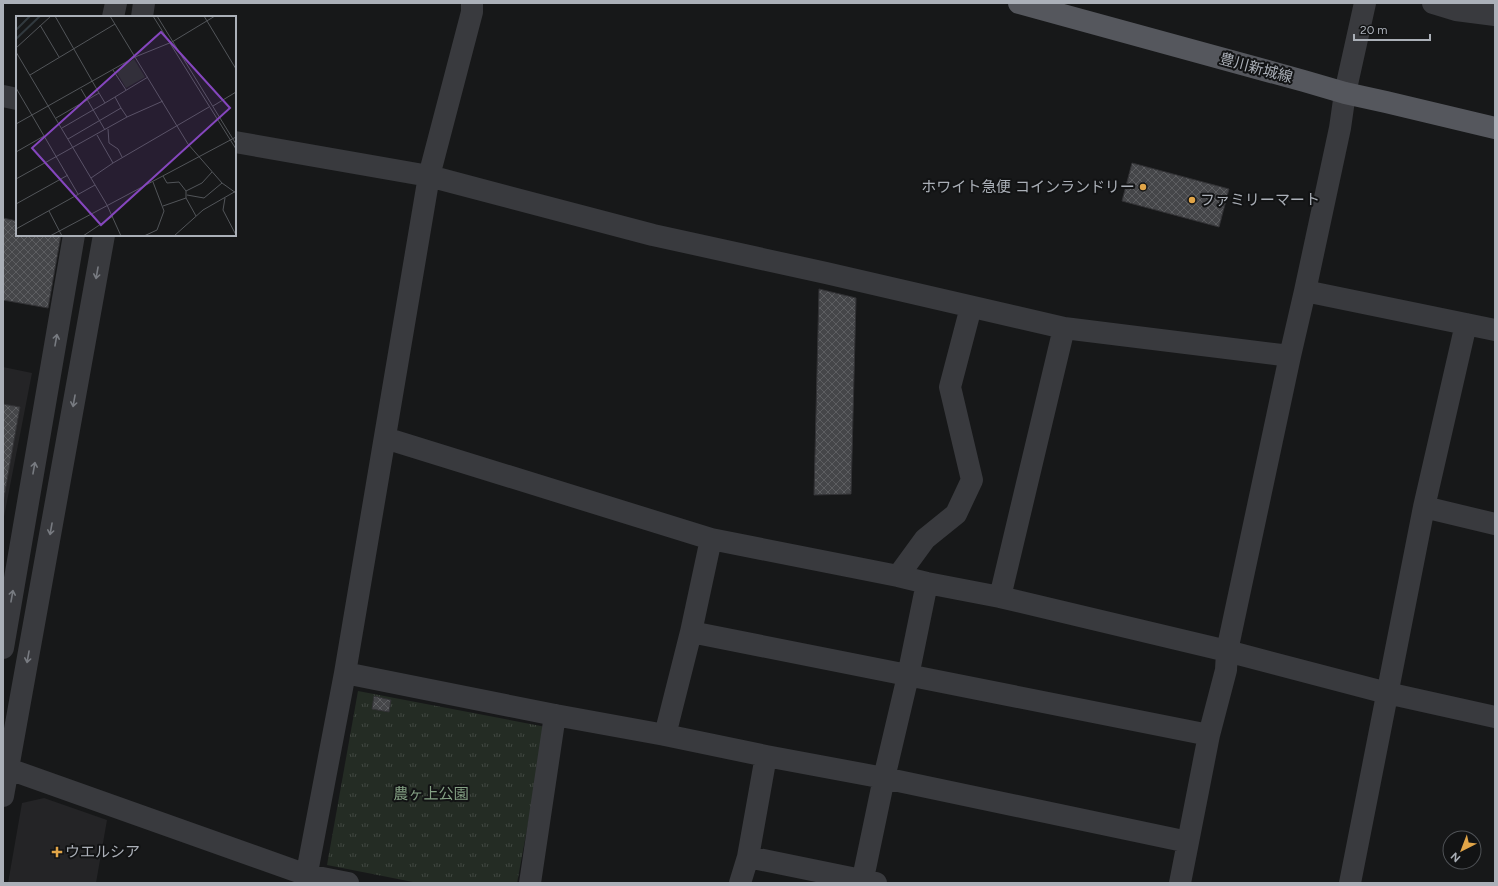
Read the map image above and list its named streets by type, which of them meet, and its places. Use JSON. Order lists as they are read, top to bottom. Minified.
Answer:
{"streets":{"main road":["豊川新城線"]},"parks":["農ヶ上公園"],"places":{"other":["ホワイト急便 コインランドリー","ファミリーマート"],"health":["ウエルシア"]},"scale_bar":"20 m","north":"bottom left"}
